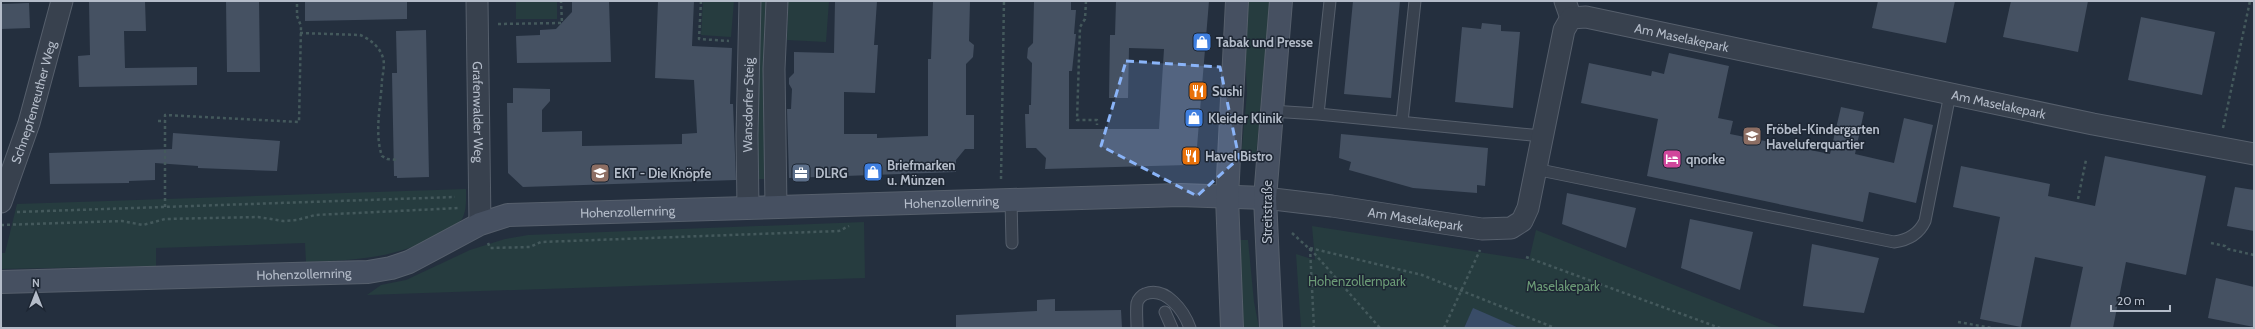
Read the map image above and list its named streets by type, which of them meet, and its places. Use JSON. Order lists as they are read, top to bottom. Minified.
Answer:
{"streets":{"street":["Am Maselakepark","Schnepfenreuther Weg","Wansdorfer Steig","Grafenwalder Weg","Hohenzollernring","Streitstraße"]},"crossings":[["Am Maselakepark","Hohenzollernring"],["Am Maselakepark","Streitstraße"],["Wansdorfer Steig","Hohenzollernring"],["Grafenwalder Weg","Hohenzollernring"],["Hohenzollernring","Streitstraße"]],"parks":["Hohenzollernpark","Maselakepark"],"places":{"shop":["Tabak und Presse","Kleider Klinik","Briefmarken u. Münzen"],"restaurant":["Sushi","Havel Bistro"],"school or university":["Fröbel-Kindergarten Haveluferquartier","EKT - Die Knöpfe"],"hotel":["qnorke"],"office":["DLRG"]},"scale_bar":"20 m","north":"top"}
